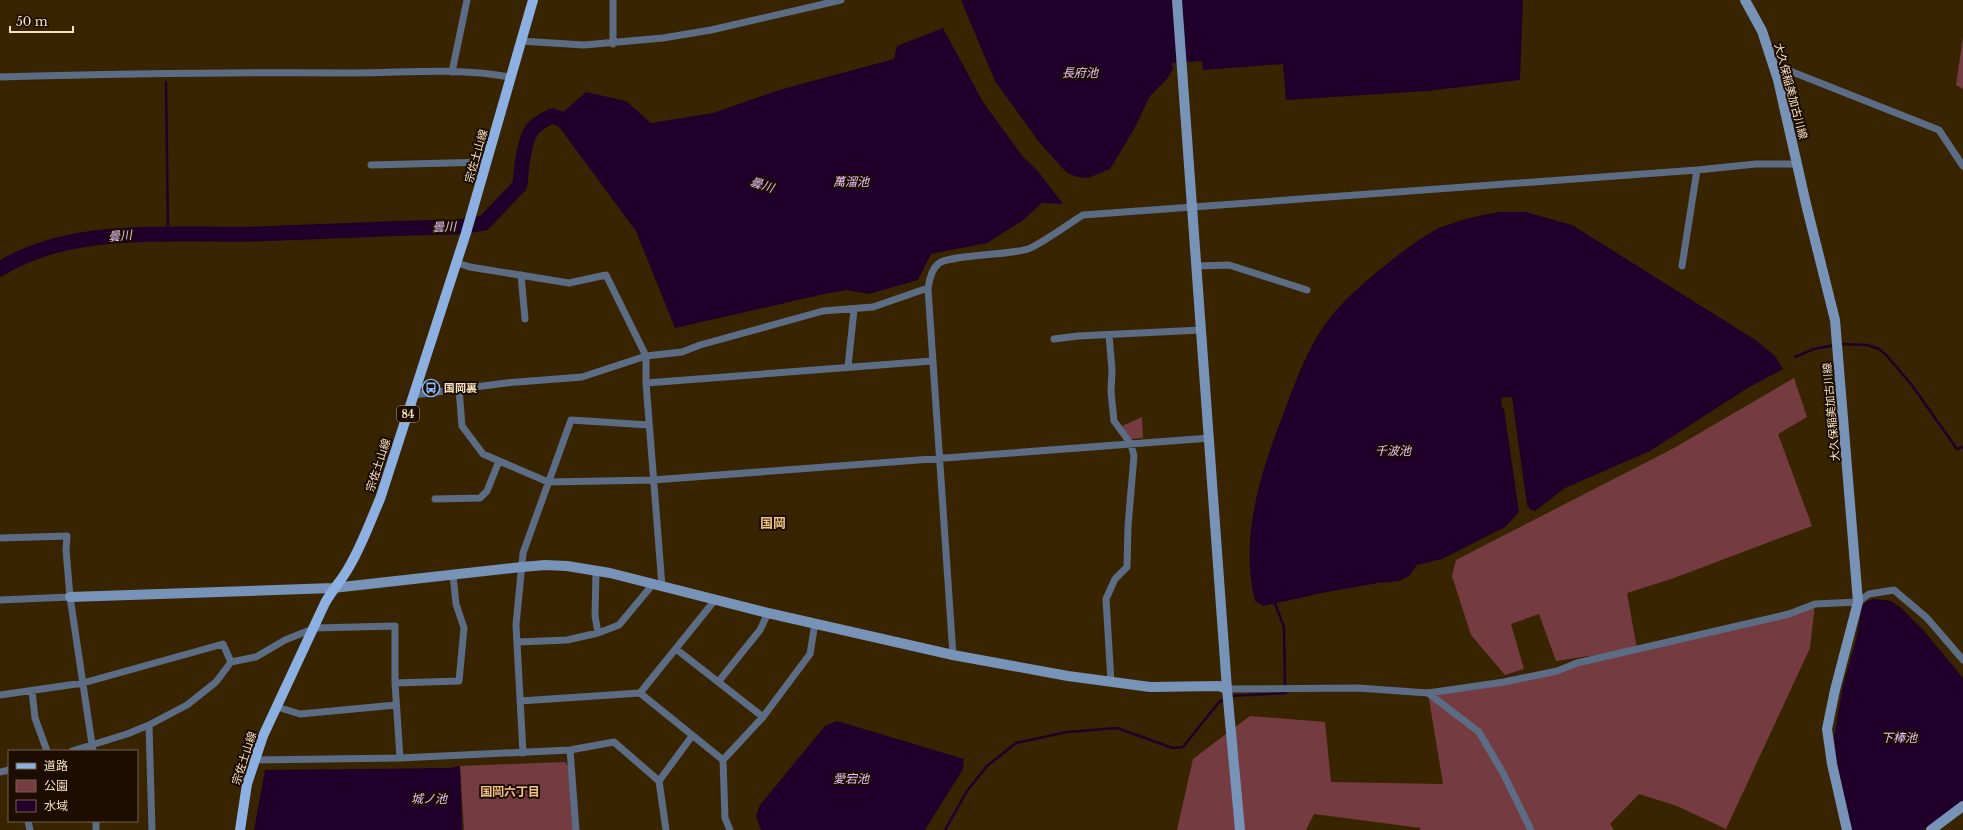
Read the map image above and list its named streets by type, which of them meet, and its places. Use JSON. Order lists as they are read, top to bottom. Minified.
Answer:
{"streets":{"main road":["宗佐土山線","84"],"street":["大久保稲美加古川線"]},"districts":["国岡","国岡六丁目"],"water":["長府池","萬溜池","曇川","千波池","下棒池","愛宕池","城ノ池"],"places":{"bus stop":["国岡裏"]},"legend":["道路","公園","水域"],"scale_bar":"50 m"}
